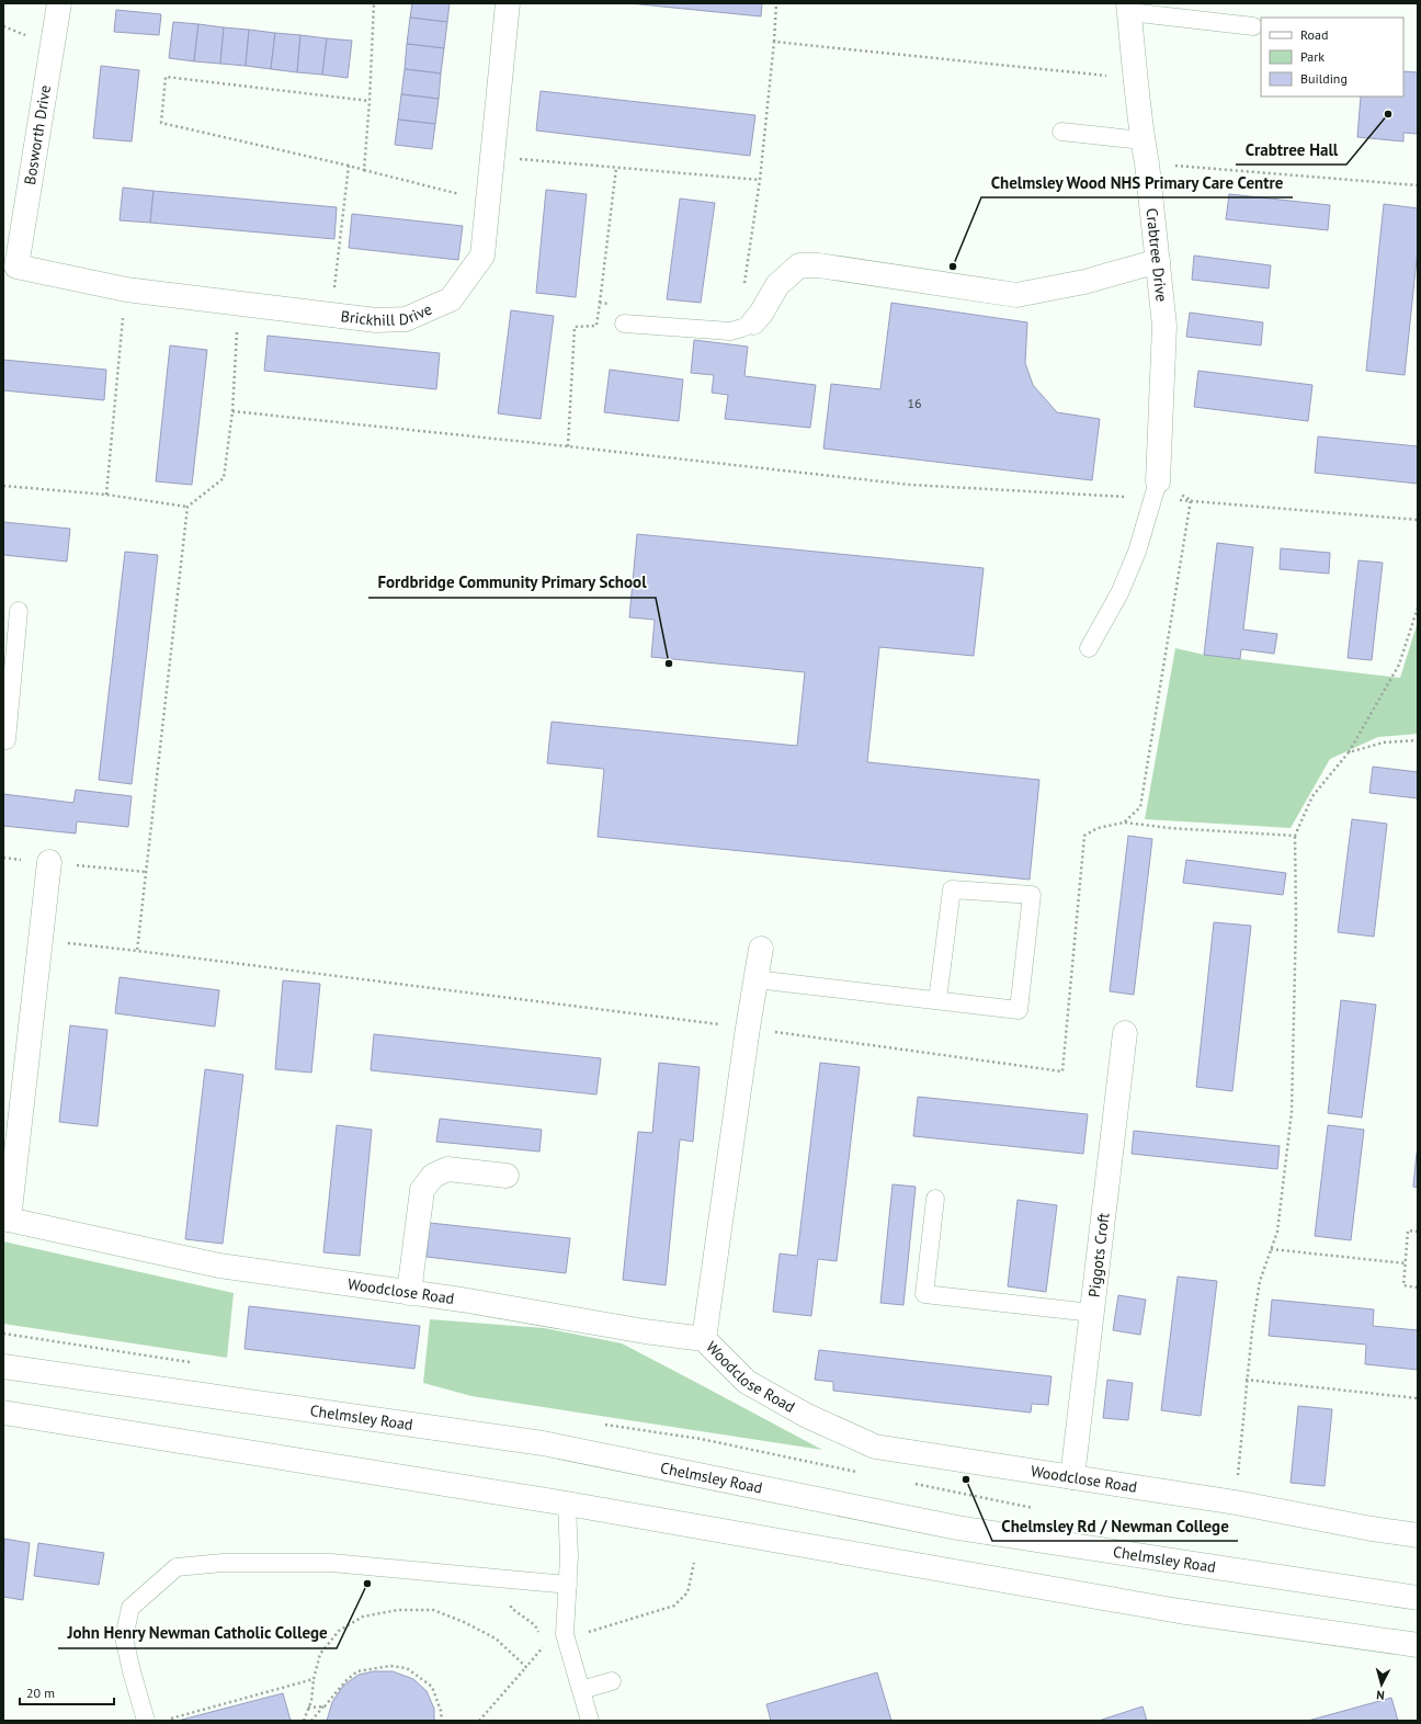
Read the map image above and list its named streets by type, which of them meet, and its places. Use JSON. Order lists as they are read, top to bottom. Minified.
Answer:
{"streets":{"street":["Bosworth Drive","Crabtree Drive","Brickhill Drive","Piggots Croft","Woodclose Road","Chelmsley Road"]},"crossings":[["Bosworth Drive","Brickhill Drive"],["Piggots Croft","Woodclose Road"]],"places":["Crabtree Hall","Chelmsley Wood NHS Primary Care Centre","Fordbridge Community Primary School","Chelmsley Rd / Newman College","John Henry Newman Catholic College"],"house_numbers":["16"],"legend":["Road","Park","Building"],"scale_bar":"20 m","north":"bottom"}
